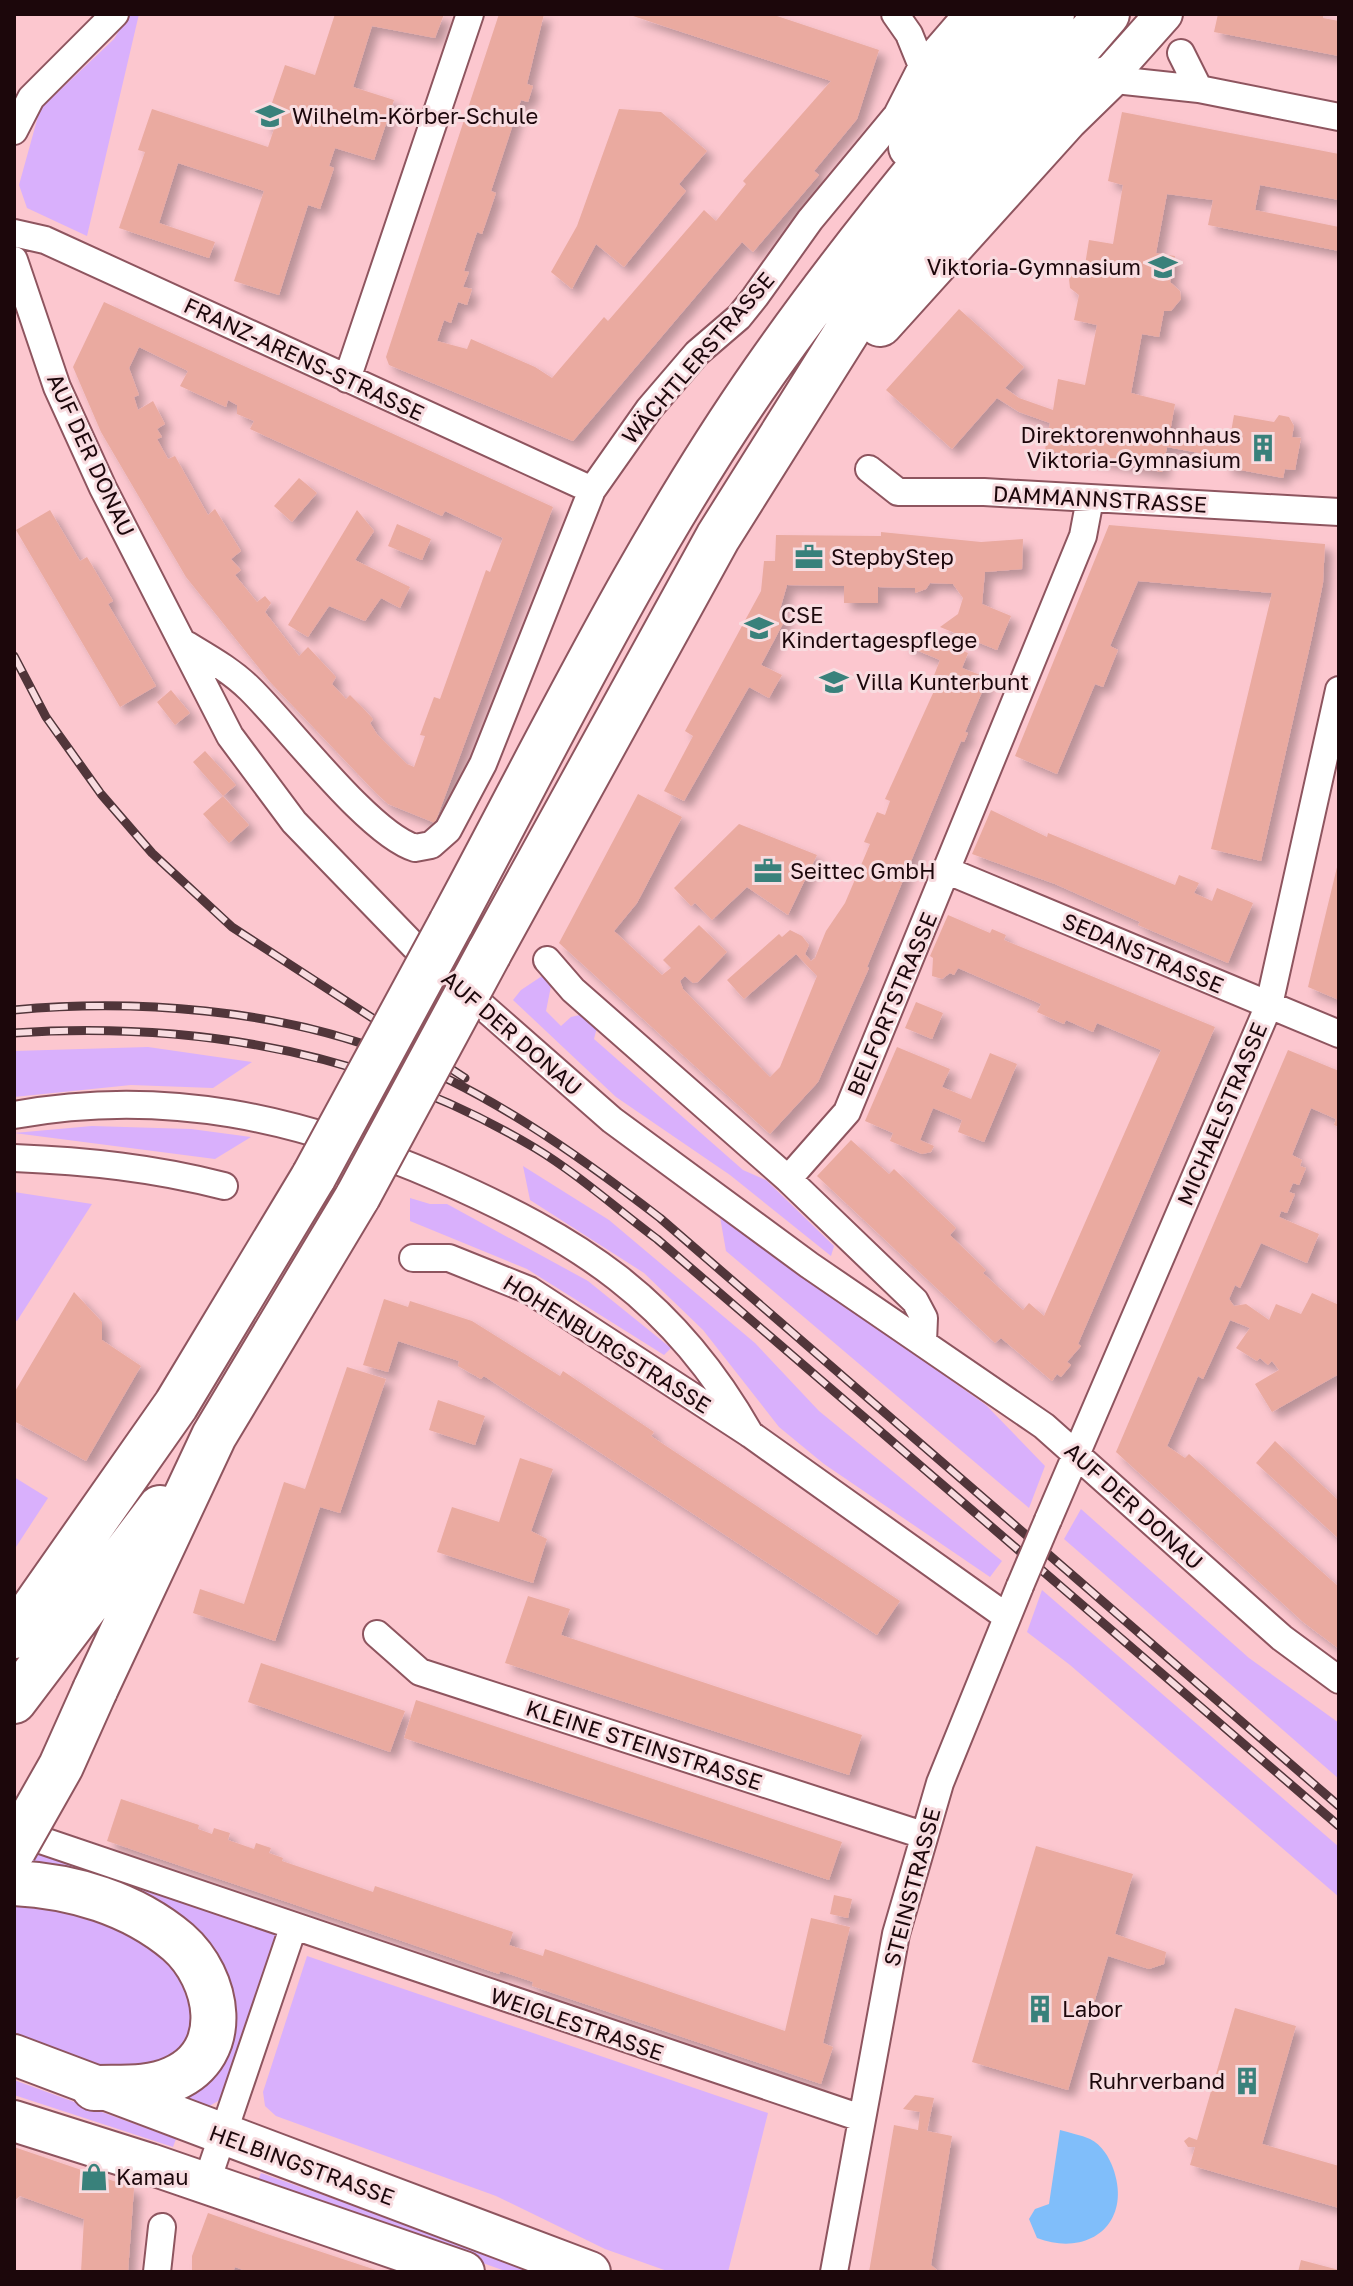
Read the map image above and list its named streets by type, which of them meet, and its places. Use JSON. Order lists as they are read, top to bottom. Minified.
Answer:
{"streets":{"main road":["HELBINGSTRASSE"],"street":["WÄCHTLERSTRASSE","FRANZ-ARENS-STRASSE","AUF DER DONAU","DAMMANNSTRASSE","SEDANSTRASSE","BELFORTSTRASSE","MICHAELSTRASSE","HOHENBURGSTRASSE","KLEINE STEINSTRASSE","STEINSTRASSE","WEIGLESTRASSE"]},"crossings":[["WÄCHTLERSTRASSE","FRANZ-ARENS-STRASSE"],["WÄCHTLERSTRASSE","AUF DER DONAU"],["AUF DER DONAU","MICHAELSTRASSE"],["DAMMANNSTRASSE","BELFORTSTRASSE"],["SEDANSTRASSE","BELFORTSTRASSE"],["SEDANSTRASSE","MICHAELSTRASSE"],["MICHAELSTRASSE","STEINSTRASSE"],["HOHENBURGSTRASSE","STEINSTRASSE"],["KLEINE STEINSTRASSE","STEINSTRASSE"],["STEINSTRASSE","WEIGLESTRASSE"]],"places":{"school or university":["Wilhelm-Körber-Schule","Viktoria-Gymnasium","CSE Kindertagespflege","Villa Kunterbunt"],"building":["Direktorenwohnhaus Viktoria-Gymnasium","Labor","Ruhrverband"],"office":["StepbyStep","Seittec GmbH"],"shop":["Kamau"]}}
